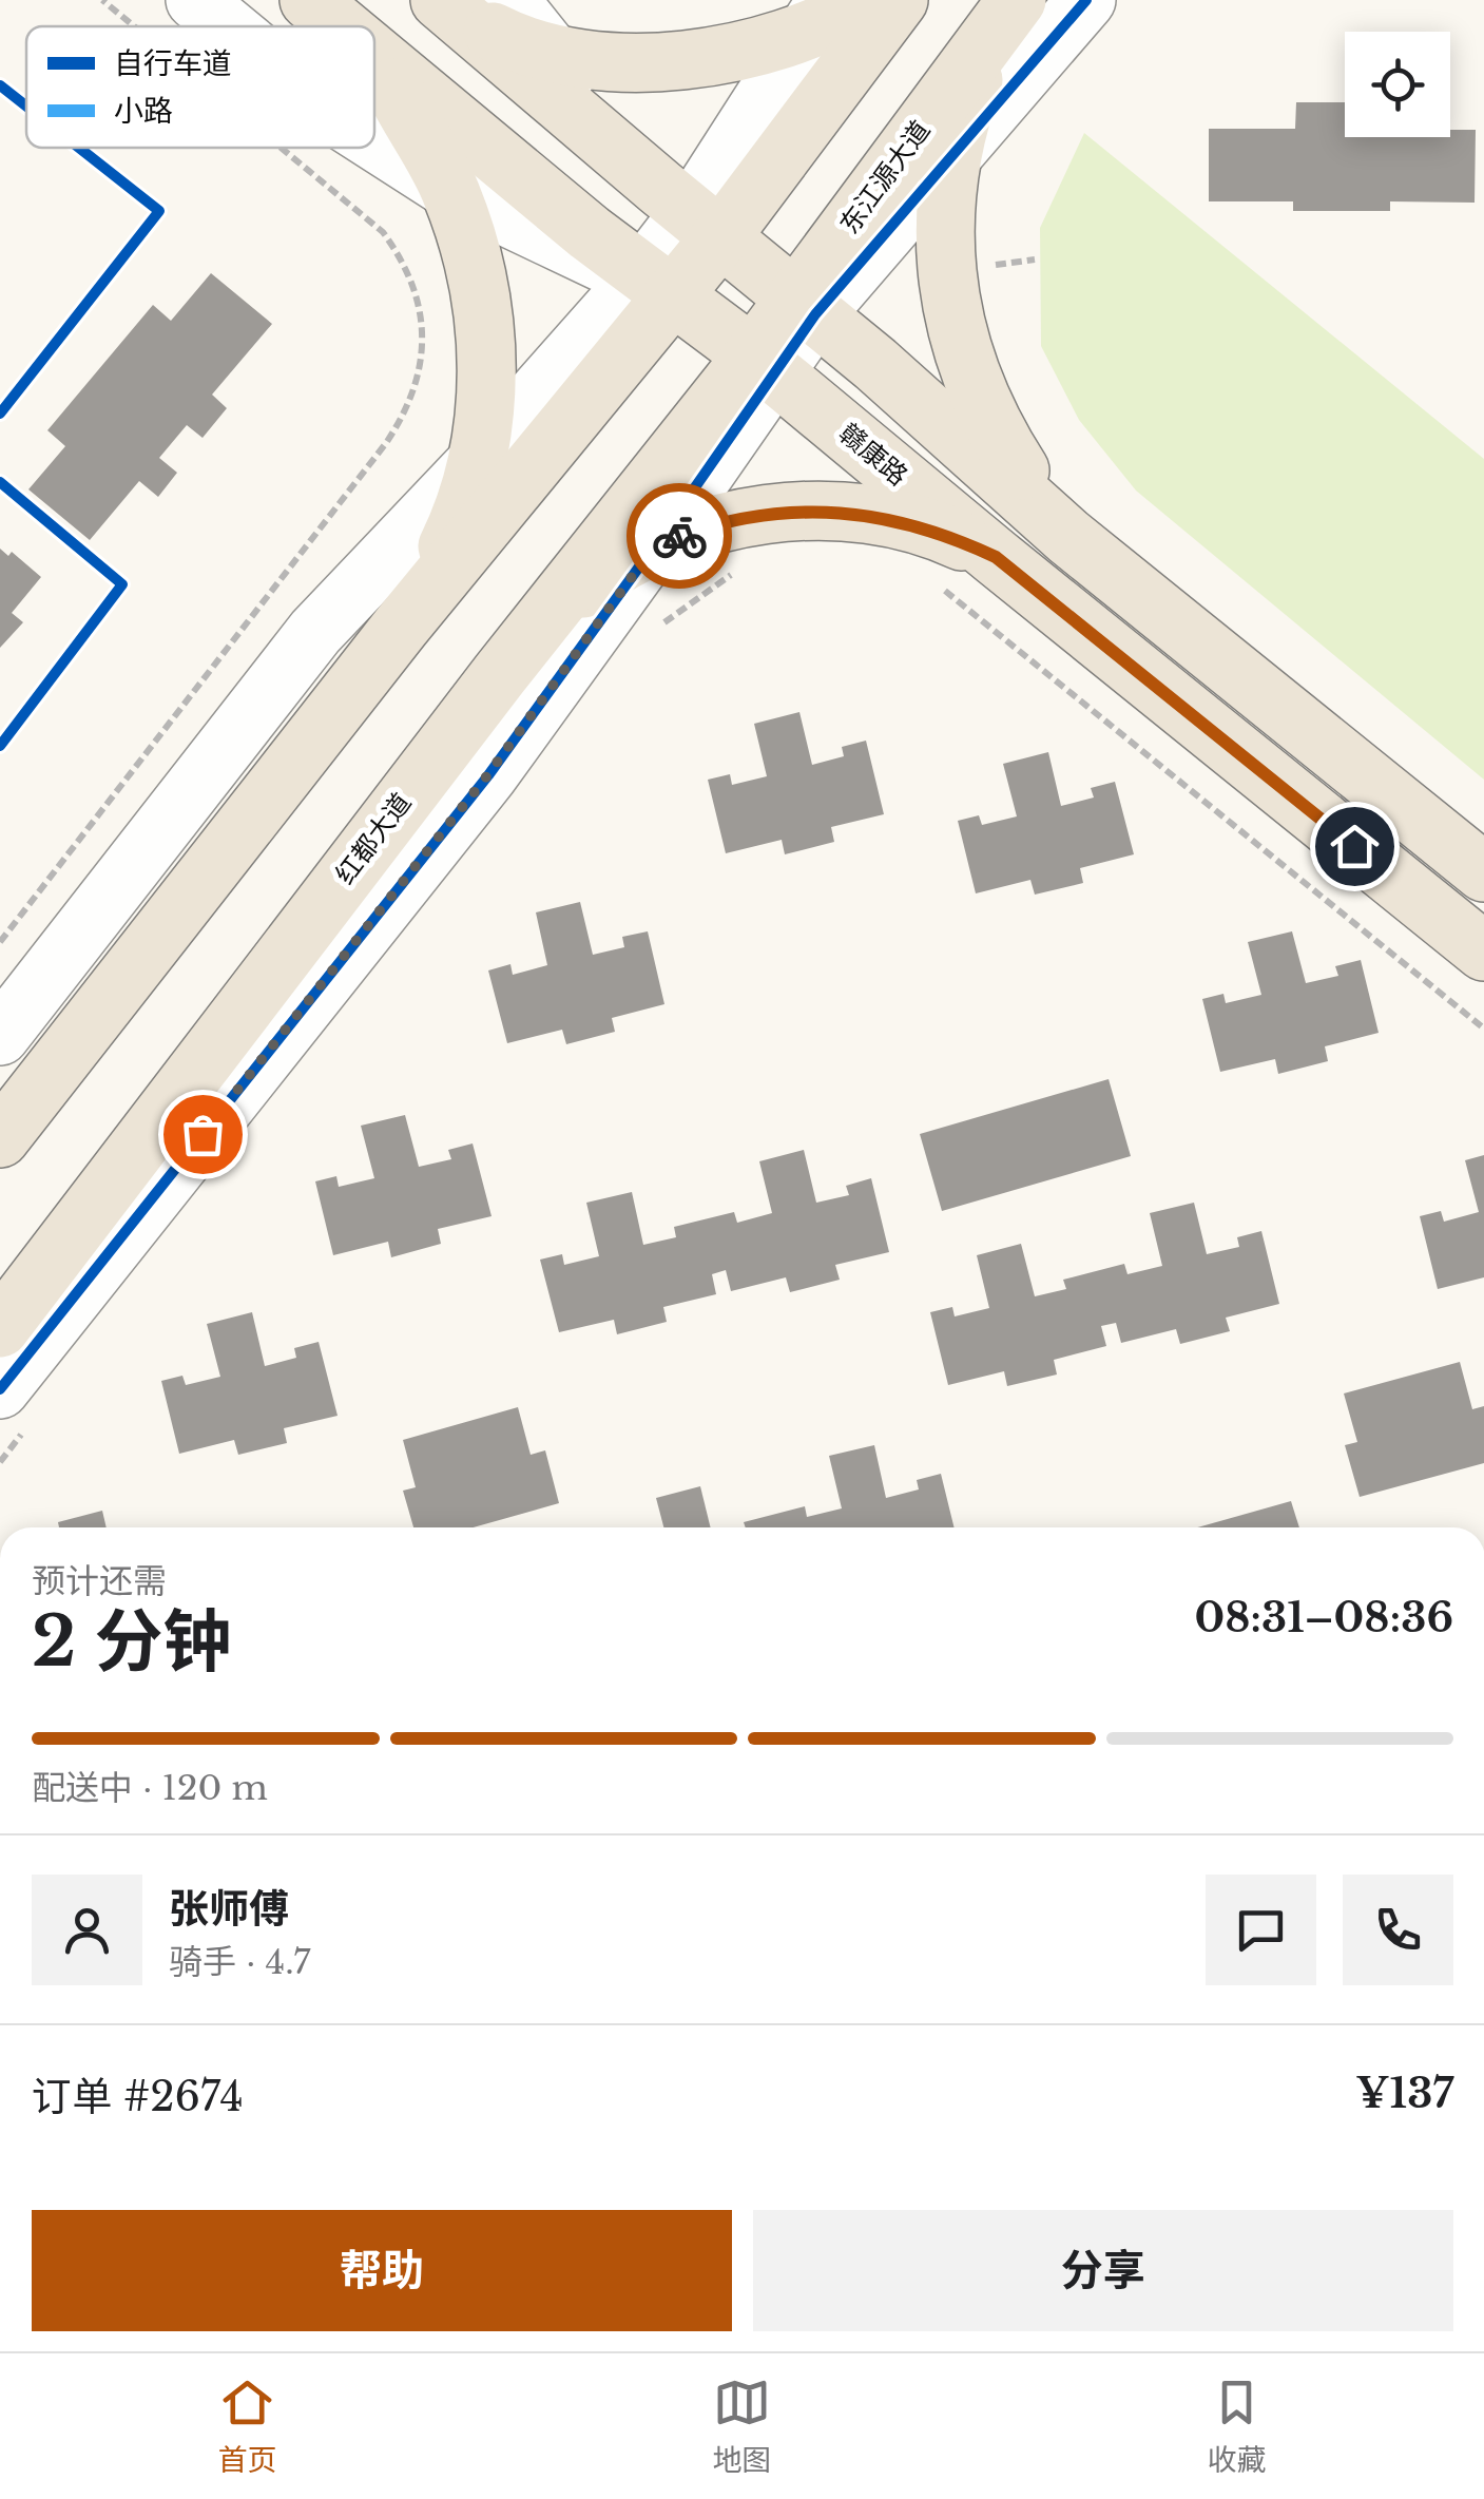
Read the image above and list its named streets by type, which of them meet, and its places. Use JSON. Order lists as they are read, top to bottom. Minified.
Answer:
{"streets":{"main road":["东江源大道","赣康路","红都大道"]},"crossings":[["东江源大道","赣康路"],["东江源大道","红都大道"],["赣康路","红都大道"]],"legend":["自行车道","小路"],"page":{"heading":["2 分钟","预计还需","08:31–08:36"],"panel":["张师傅","骑手 · 4.7","订单 #2674","¥137"],"bar":"配送中 · 120 m","buttons":["帮助","分享"],"tabs":["首页","地图","收藏"]}}
